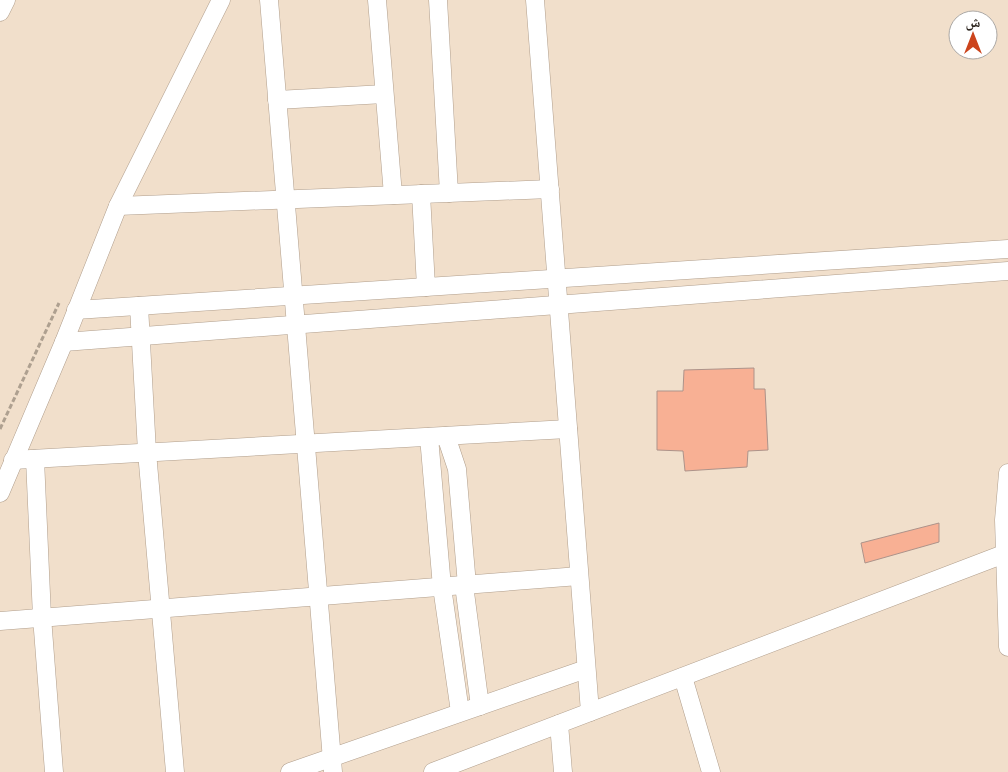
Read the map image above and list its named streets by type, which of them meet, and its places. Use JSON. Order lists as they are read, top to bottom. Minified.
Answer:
{"north":"top"}
